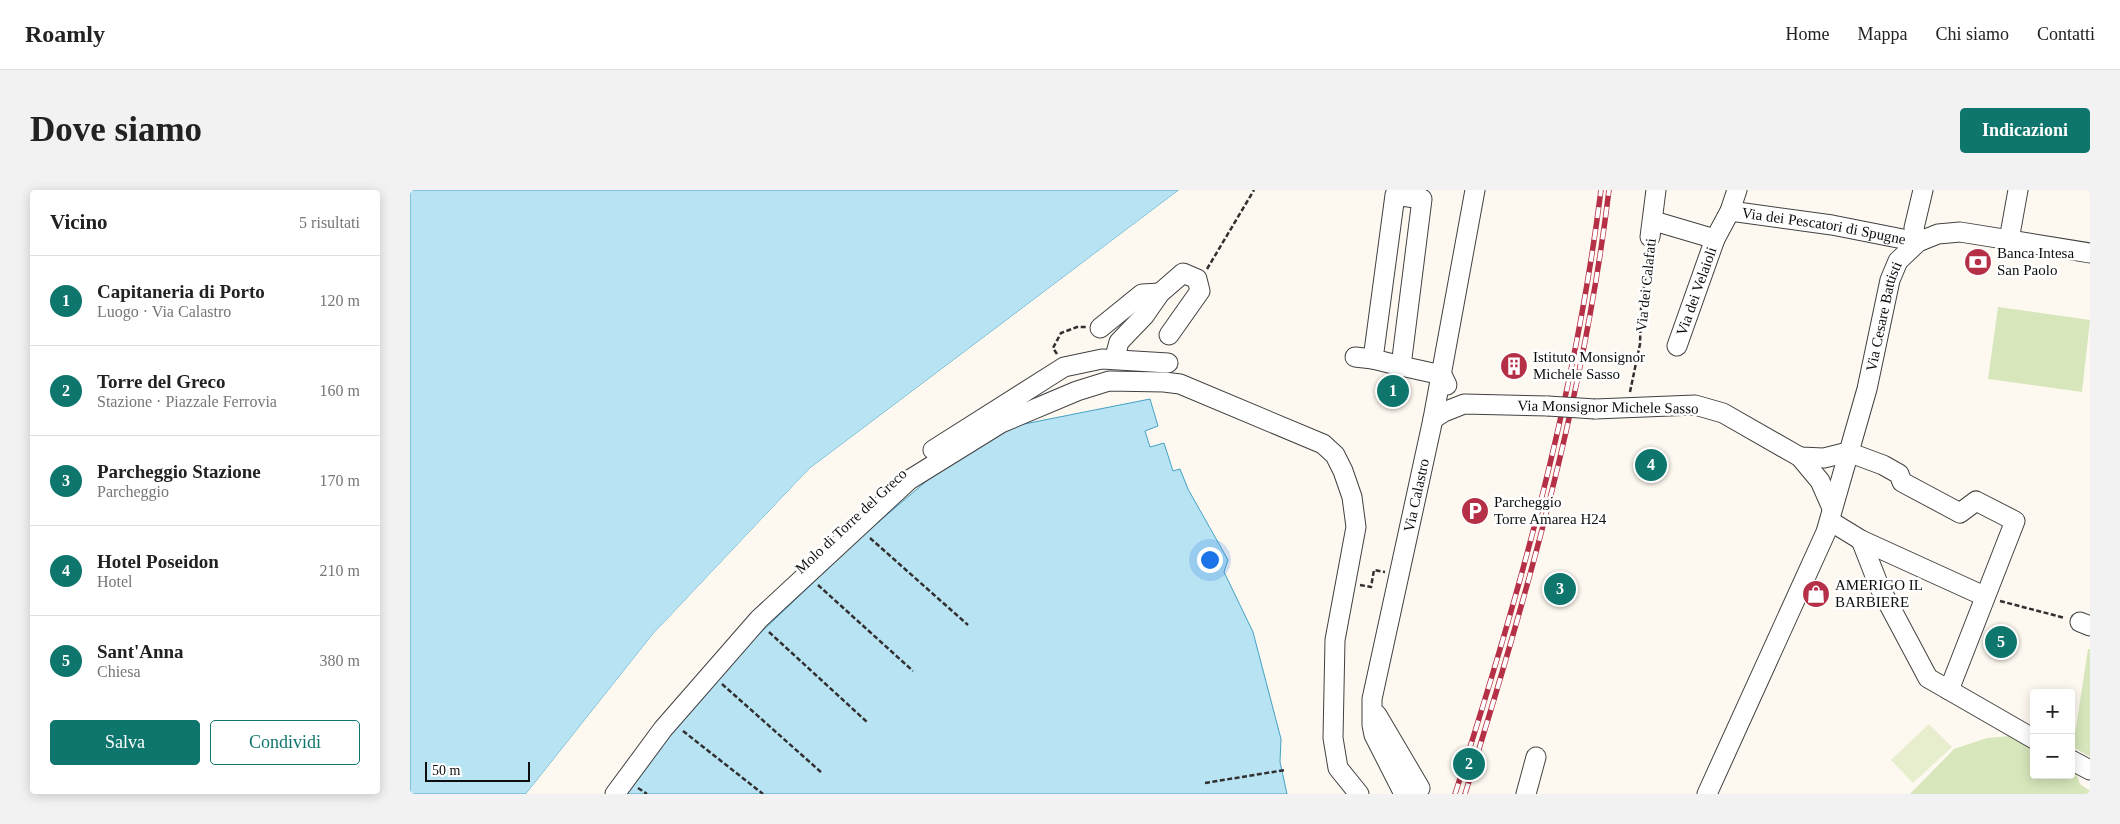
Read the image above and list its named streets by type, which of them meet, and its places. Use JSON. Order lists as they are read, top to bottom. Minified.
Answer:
{"streets":{"street":["Via dei Pescatori di Spugne","Via dei Velaioli","Via Cesare Battisti","Via Monsignor Michele Sasso","Via Calastro","Molo di Torre del Greco"],"path":["Via dei Calafati"]},"crossings":[["Via dei Pescatori di Spugne","Via dei Velaioli"],["Via dei Pescatori di Spugne","Via Cesare Battisti"],["Via dei Calafati","Via dei Velaioli"],["Via dei Calafati","Via Monsignor Michele Sasso"],["Via Cesare Battisti","Via Monsignor Michele Sasso"],["Via Monsignor Michele Sasso","Via Calastro"]],"places":{"bank":["Banca Intesa San Paolo"],"building":["Istituto Monsignor Michele Sasso"],"parking":["Parcheggio Torre Amarea H24"],"shop":["AMERIGO IL BARBIERE"]},"scale_bar":"50 m","page":{"header":"Roamly","nav":["Home","Mappa","Chi siamo","Contatti"],"buttons":["Indicazioni",["Salva","Condividi"]],"title":"Dove siamo","heading":["Vicino","5 risultati"],"list":[{"mark":"1","name":"Capitaneria di Porto","note":"Luogo · Via Calastro","value":"120 m"},{"mark":"2","name":"Torre del Greco","note":"Stazione · Piazzale Ferrovia","value":"160 m"},{"mark":"3","name":"Parcheggio Stazione","note":"Parcheggio","value":"170 m"},{"mark":"4","name":"Hotel Poseidon","note":"Hotel","value":"210 m"},{"mark":"5","name":"Sant'Anna","note":"Chiesa","value":"380 m"}],"pins":["1","4","3","5","2"],"map_buttons":["+","−"],"scale":"50 m"}}
